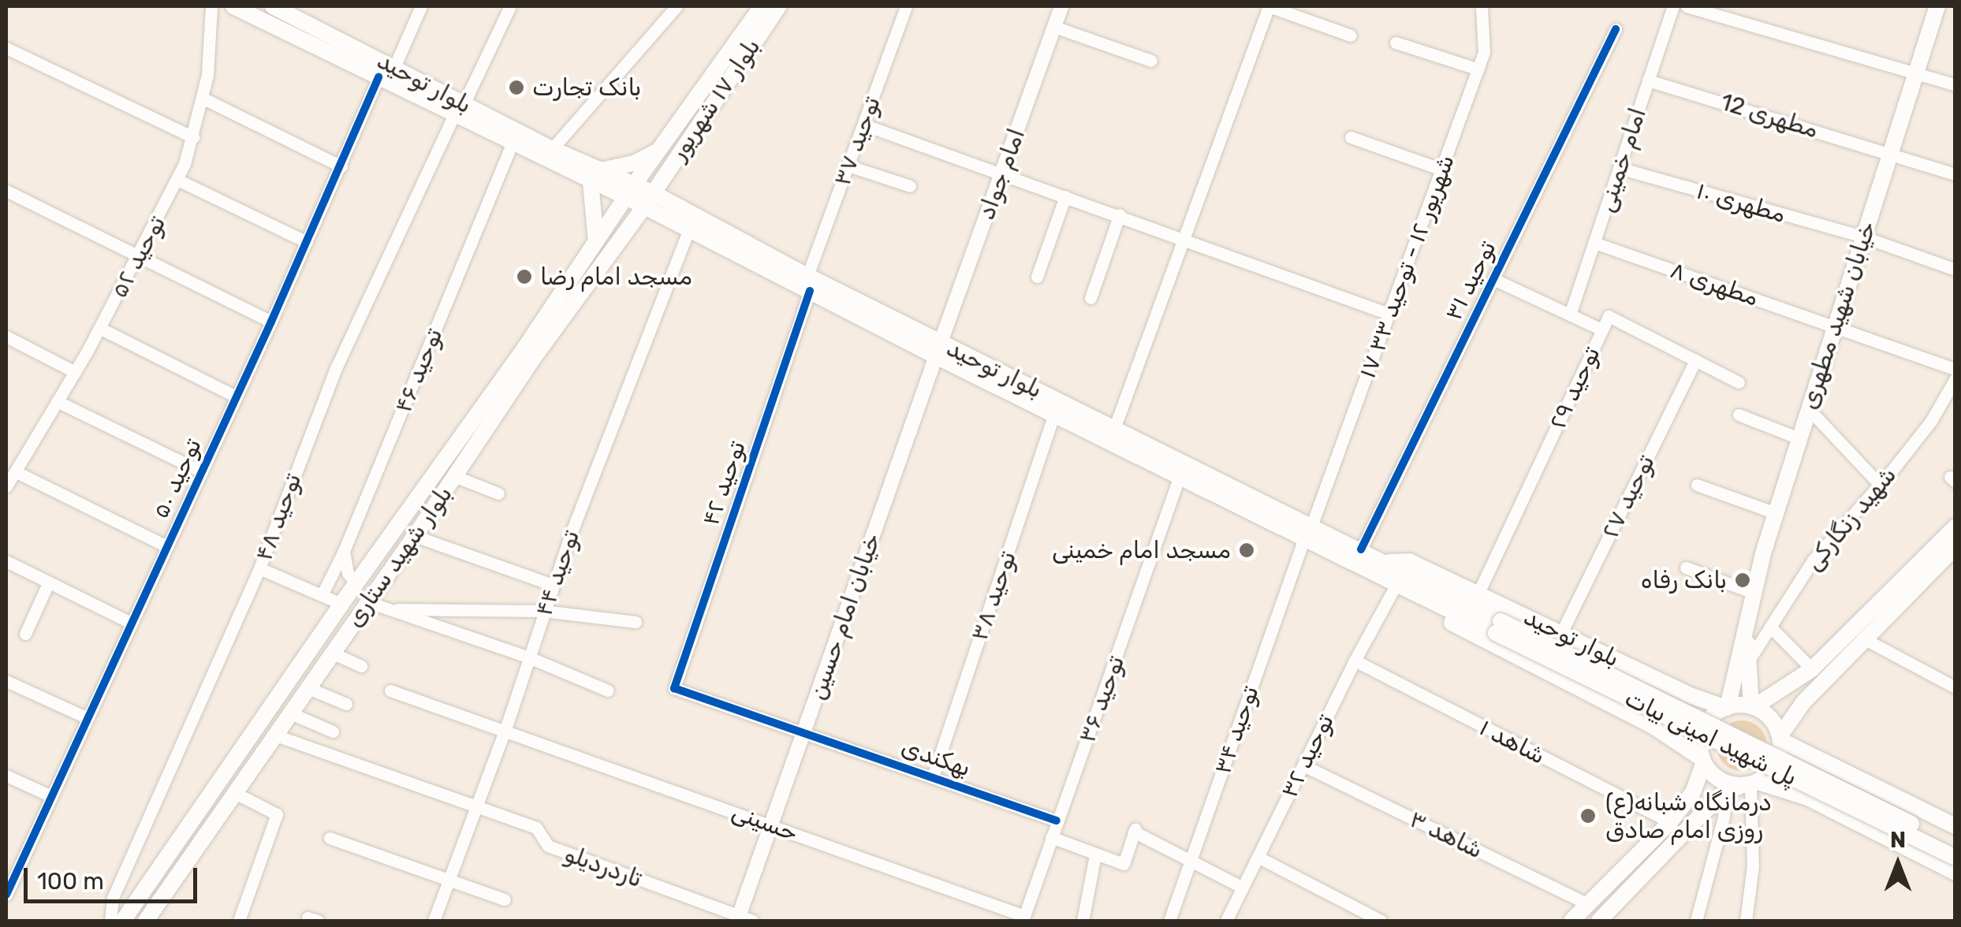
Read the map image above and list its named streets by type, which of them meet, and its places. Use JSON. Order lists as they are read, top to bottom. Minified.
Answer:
{"streets":{"main road":["بلوار توحید","بلوار ۱۷ شهریور","خیابان شهید مطهری","بلوار شهید ستاری","پل شهید امینی بیات"],"street":["مطهری 12","توحید ۳۷","امام خمینی","امام جواد","مطهری ۱۰","توحید ۵۲","۱۷ شهریور ۱۲ - توحید ۳۳","توحید ۳۱","مطهری ۸","توحید ۴۶","توحید ۲۹","توحید ۵۰","توحید ۴۲","توحید ۲۷","توحید ۴۸","شهید زنگارکی","توحید ۴۴","توحید ۳۸","خیابان امام حسین","توحید ۳۶","توحید ۳۴","شاهد ۱","توحید ۳۲","بهکندی","حسینی","شاهد ۳","تاردردیلو"]},"crossings":[["بلوار توحید","بلوار ۱۷ شهریور"],["بلوار توحید","توحید ۳۷"],["بلوار توحید","امام جواد"],["بلوار توحید","۱۷ شهریور ۱۲ - توحید ۳۳"],["بلوار توحید","توحید ۳۱"],["بلوار توحید","خیابان شهید مطهری"],["بلوار توحید","توحید ۴۶"],["بلوار توحید","توحید ۲۹"],["بلوار توحید","توحید ۵۰"],["بلوار توحید","توحید ۴۲"],["بلوار توحید","توحید ۲۷"],["بلوار توحید","توحید ۴۸"],["بلوار توحید","بلوار شهید ستاری"],["بلوار توحید","توحید ۴۴"],["بلوار توحید","توحید ۳۸"],["بلوار توحید","خیابان امام حسین"],["بلوار توحید","توحید ۳۶"],["بلوار توحید","توحید ۳۴"],["بلوار توحید","پل شهید امینی بیات"],["بلوار توحید","توحید ۳۲"],["بلوار ۱۷ شهریور","بلوار شهید ستاری"],["مطهری 12","امام خمینی"],["مطهری 12","خیابان شهید مطهری"],["توحید ۳۷","توحید ۴۲"],["امام خمینی","مطهری ۱۰"],["امام خمینی","مطهری ۸"],["امام جواد","خیابان امام حسین"],["مطهری ۱۰","خیابان شهید مطهری"],["۱۷ شهریور ۱۲ - توحید ۳۳","توحید ۳۴"],["مطهری ۸","خیابان شهید مطهری"],["خیابان شهید مطهری","شهید زنگارکی"],["توحید ۲۹","توحید ۲۷"],["توحید ۴۲","بهکندی"],["بلوار شهید ستاری","تاردردیلو"],["توحید ۴۴","حسینی"],["توحید ۴۴","تاردردیلو"],["توحید ۳۸","بهکندی"],["خیابان امام حسین","بهکندی"],["خیابان امام حسین","حسینی"],["خیابان امام حسین","تاردردیلو"],["توحید ۳۶","بهکندی"],["توحید ۳۶","حسینی"],["پل شهید امینی بیات","توحید ۳۲"],["شاهد ۱","توحید ۳۲"],["توحید ۳۲","شاهد ۳"]],"places":["بانک تجارت","مسجد امام رضا","مسجد امام خمینی","بانک رفاه","(ع)درمانگاه شبانه روزی امام صادق"],"scale_bar":"100 m","north":"top"}
